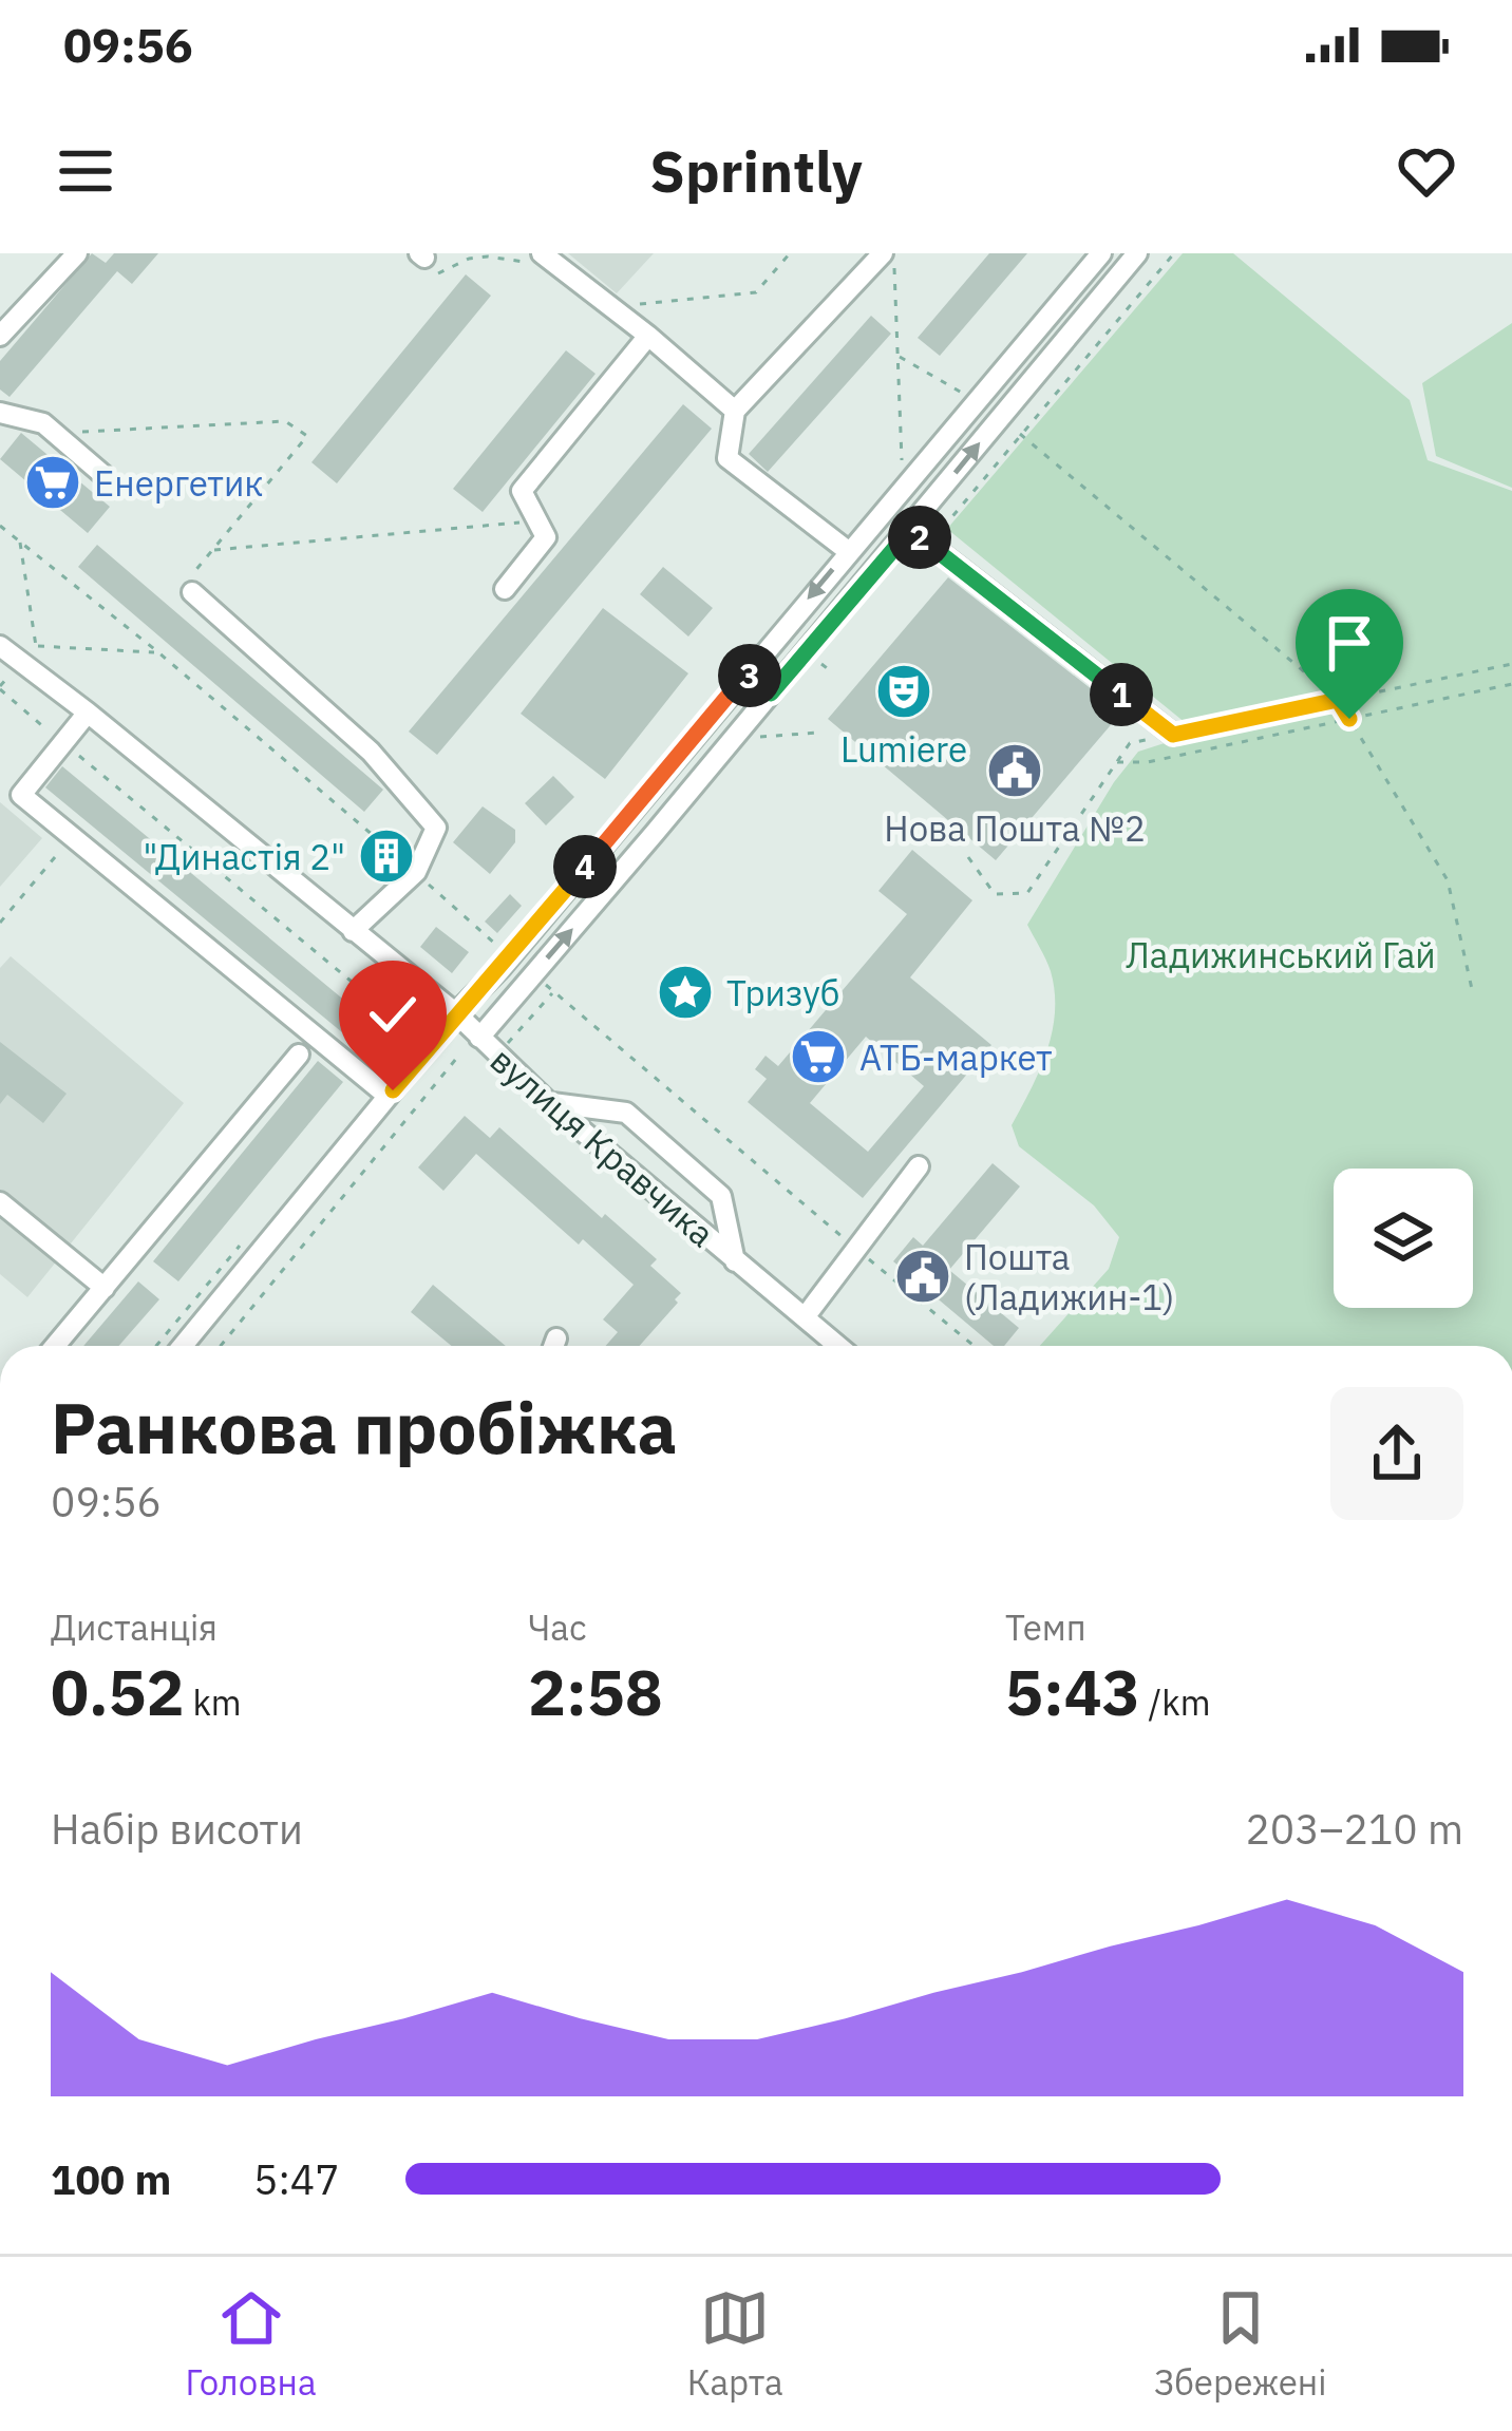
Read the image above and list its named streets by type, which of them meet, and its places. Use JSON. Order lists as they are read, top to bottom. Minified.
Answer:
{"streets":{"street":["вулиця Кравчика"]},"parks":["Ладижинський Гай"],"places":{"supermarket":["Енергетик","АТБ-маркет"],"theatre":["Lumiere"],"public building":["Нова Пошта №2","Пошта (Ладижин-1)"],"building":["\"Династія 2\""],"place":["Тризуб"]},"page":{"status":"09:56","header":"Sprintly","pins":["2","3","1","4"],"heading":["Ранкова пробіжка","09:56"],"stats":[["Дистанція","0.52 km"],["Час","2:58"],["Темп","5:43 /km"]],"chart":["Набір висоти","203–210 m"],"list":[{"name":"100 m","note":"5:47"}],"tabs":["Головна","Карта","Збережені"]}}
